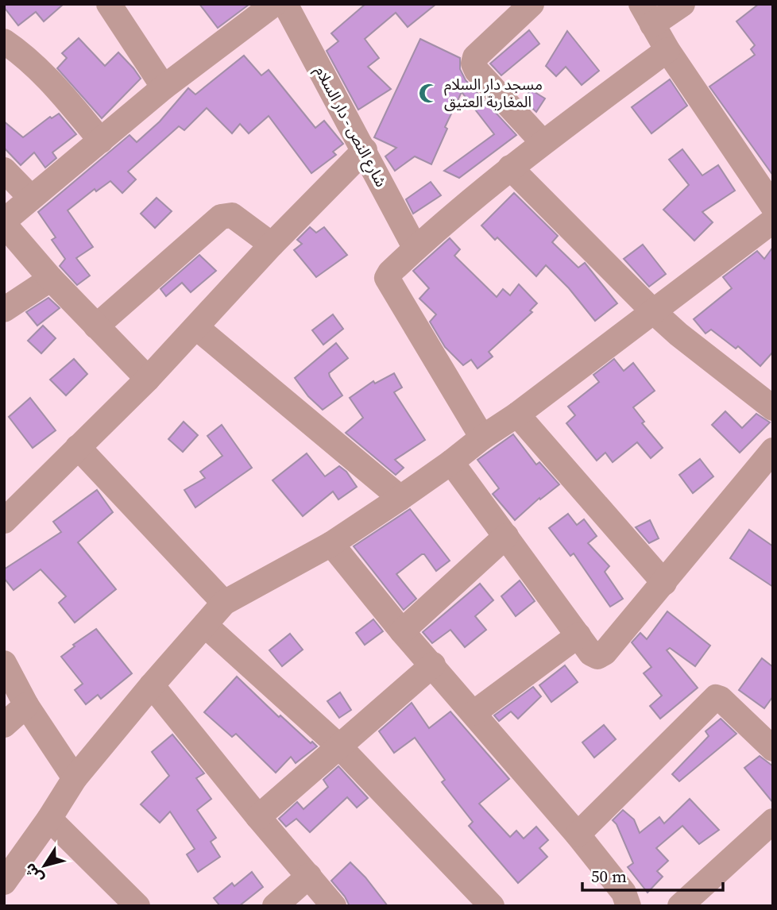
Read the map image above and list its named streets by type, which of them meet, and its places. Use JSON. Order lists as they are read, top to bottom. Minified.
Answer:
{"streets":{"street":["شارع النص - دار السلام"]},"places":{"mosque":["مسجد دار السلام المغاربة العتيق"]},"scale_bar":"50 m","north":"bottom left"}
